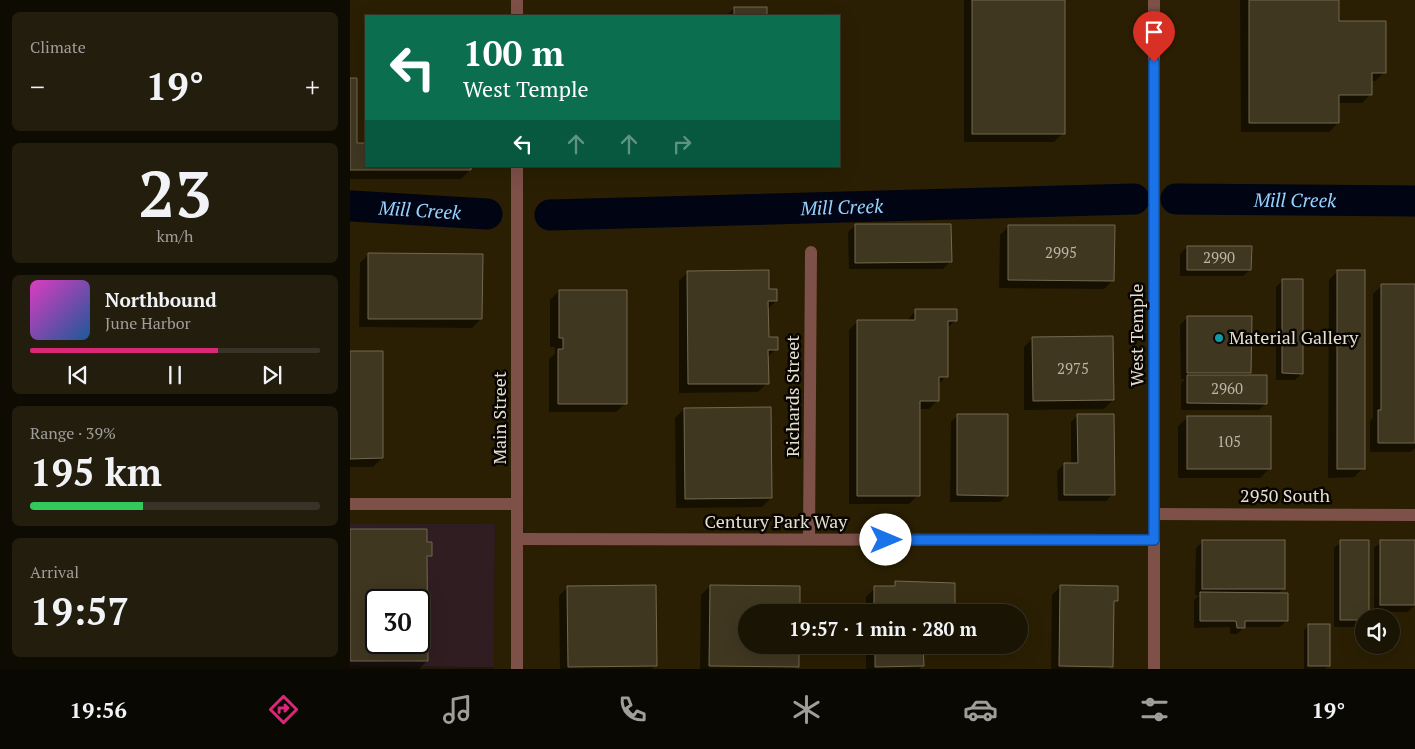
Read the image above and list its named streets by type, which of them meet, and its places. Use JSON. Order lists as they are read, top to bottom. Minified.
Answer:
{"streets":{"street":["West Temple","Richards Street","Main Street","2950 South","Century Park Way"]},"crossings":[["West Temple","2950 South"],["West Temple","Century Park Way"],["Richards Street","Century Park Way"],["Main Street","Century Park Way"]],"water":["Mill Creek"],"places":["Material Gallery"],"house_numbers":["2995","2990","2975","2960","105"],"page":{"tile":["Climate",["23","km/h"],["Range · 39%","195 km"],["Arrival","19:57"]],"turn":["100 m","West Temple"],"heat":["−","19°","+"],"song":["Northbound","June Harbor"],"limit":"30","trip":"19:57 · 1 min · 280 m","tabs":["19:56","19°"]}}
